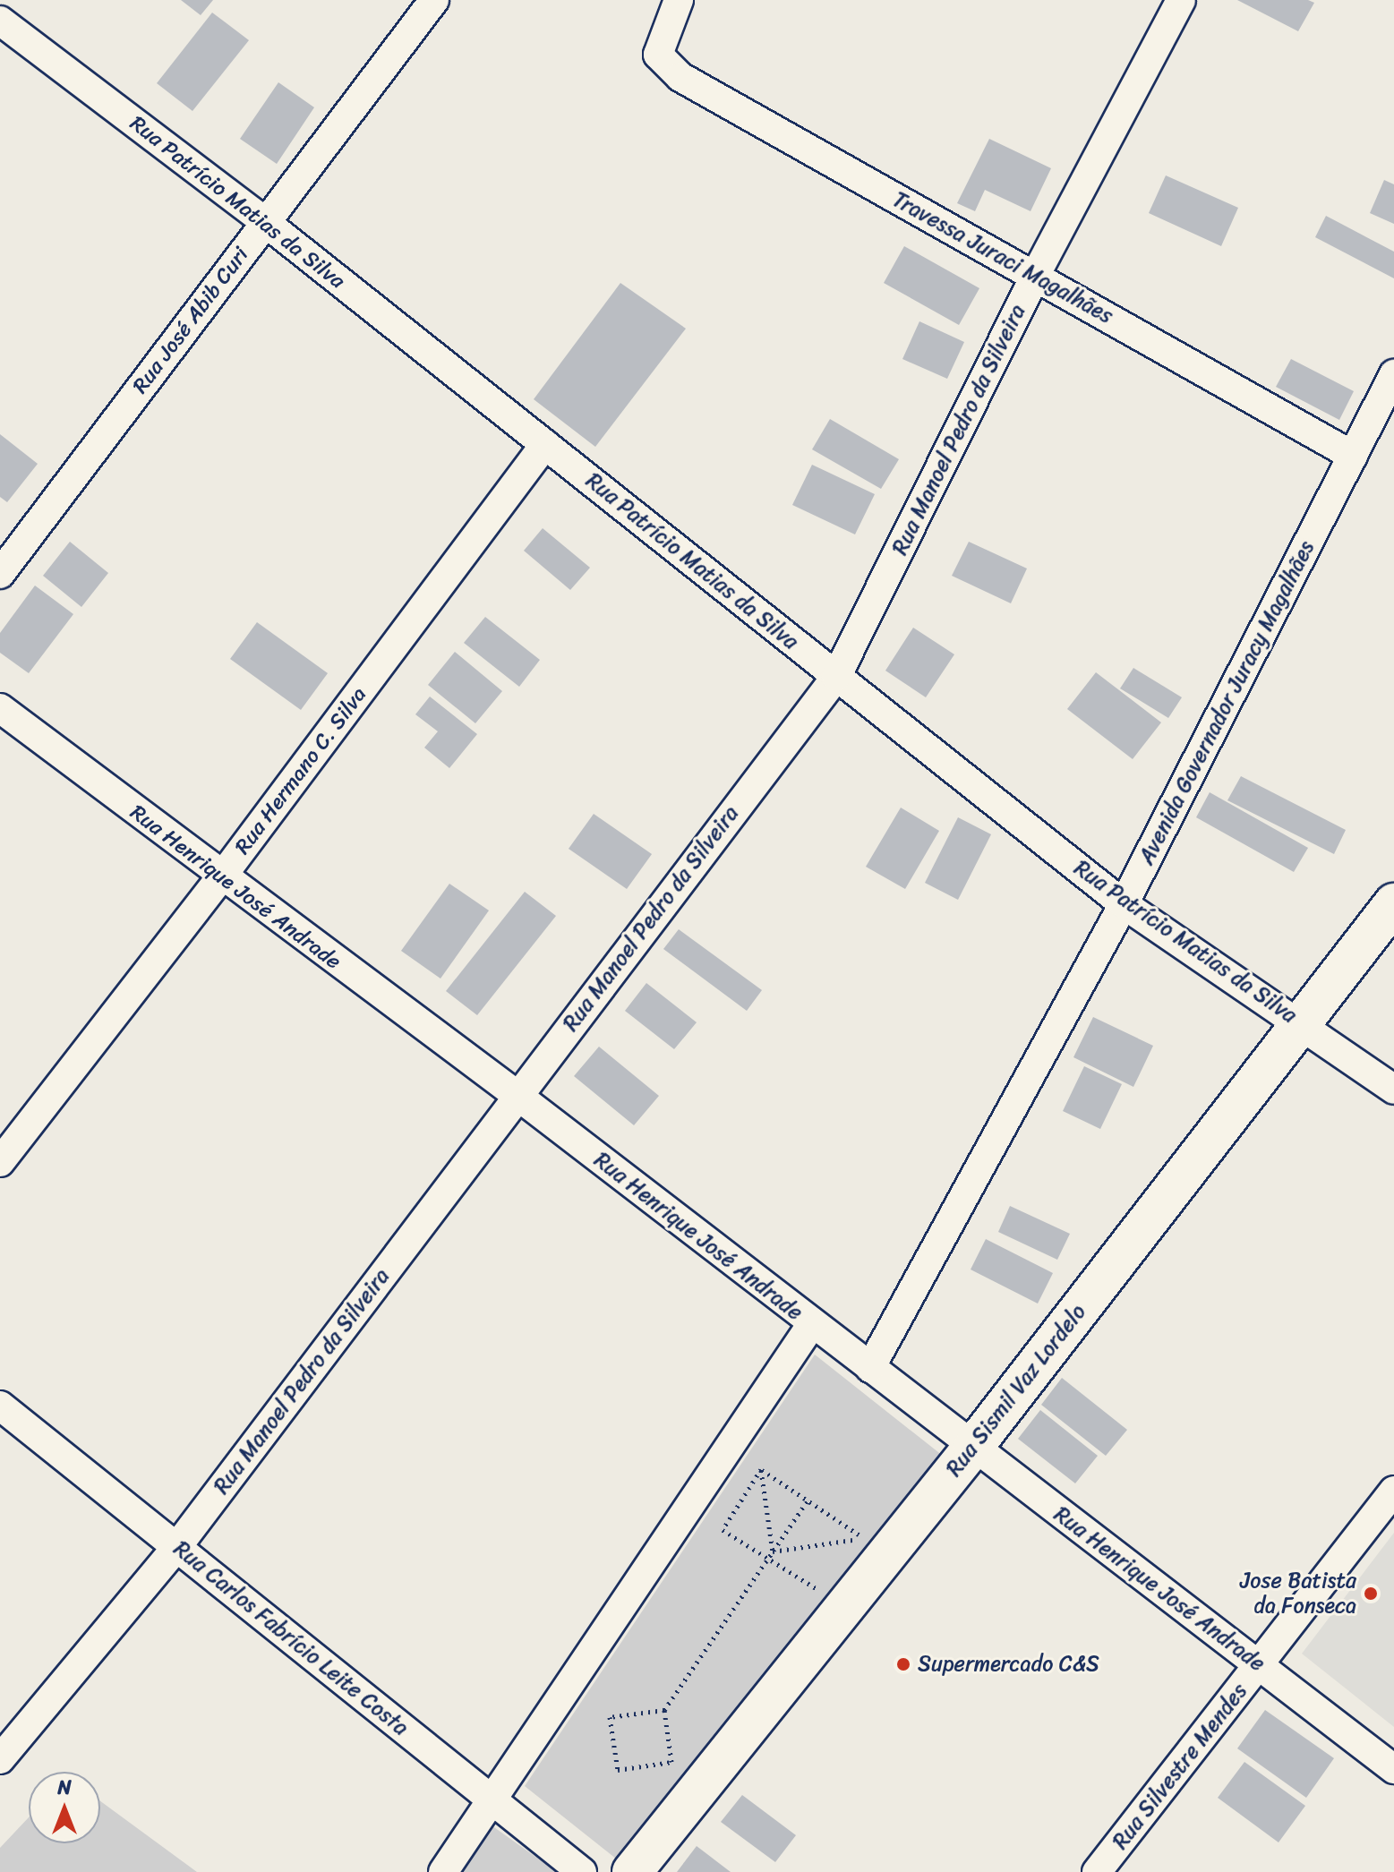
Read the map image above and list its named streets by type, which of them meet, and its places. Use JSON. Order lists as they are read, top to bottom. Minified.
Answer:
{"streets":{"street":["Rua Patrício Matias da Silva","Travessa Juraci Magalhães","Rua José Abib Curi","Rua Manoel Pedro da Silveira","Avenida Governador Juracy Magalhães","Rua Hermano C. Silva","Rua Henrique José Andrade","Rua Sismil Vaz Lordelo","Rua Carlos Fabrício Leite Costa","Rua Silvestre Mendes"]},"crossings":[["Rua Patrício Matias da Silva","Rua José Abib Curi"],["Rua Patrício Matias da Silva","Rua Manoel Pedro da Silveira"],["Rua Patrício Matias da Silva","Avenida Governador Juracy Magalhães"],["Rua Patrício Matias da Silva","Rua Hermano C. Silva"],["Rua Patrício Matias da Silva","Rua Sismil Vaz Lordelo"],["Travessa Juraci Magalhães","Rua Manoel Pedro da Silveira"],["Travessa Juraci Magalhães","Avenida Governador Juracy Magalhães"],["Rua Manoel Pedro da Silveira","Rua Henrique José Andrade"],["Rua Manoel Pedro da Silveira","Rua Carlos Fabrício Leite Costa"],["Avenida Governador Juracy Magalhães","Rua Henrique José Andrade"],["Rua Hermano C. Silva","Rua Henrique José Andrade"],["Rua Henrique José Andrade","Rua Sismil Vaz Lordelo"],["Rua Henrique José Andrade","Rua Silvestre Mendes"]],"places":["Jose Batista da Fonseca","Supermercado C&S"],"north":"top"}
